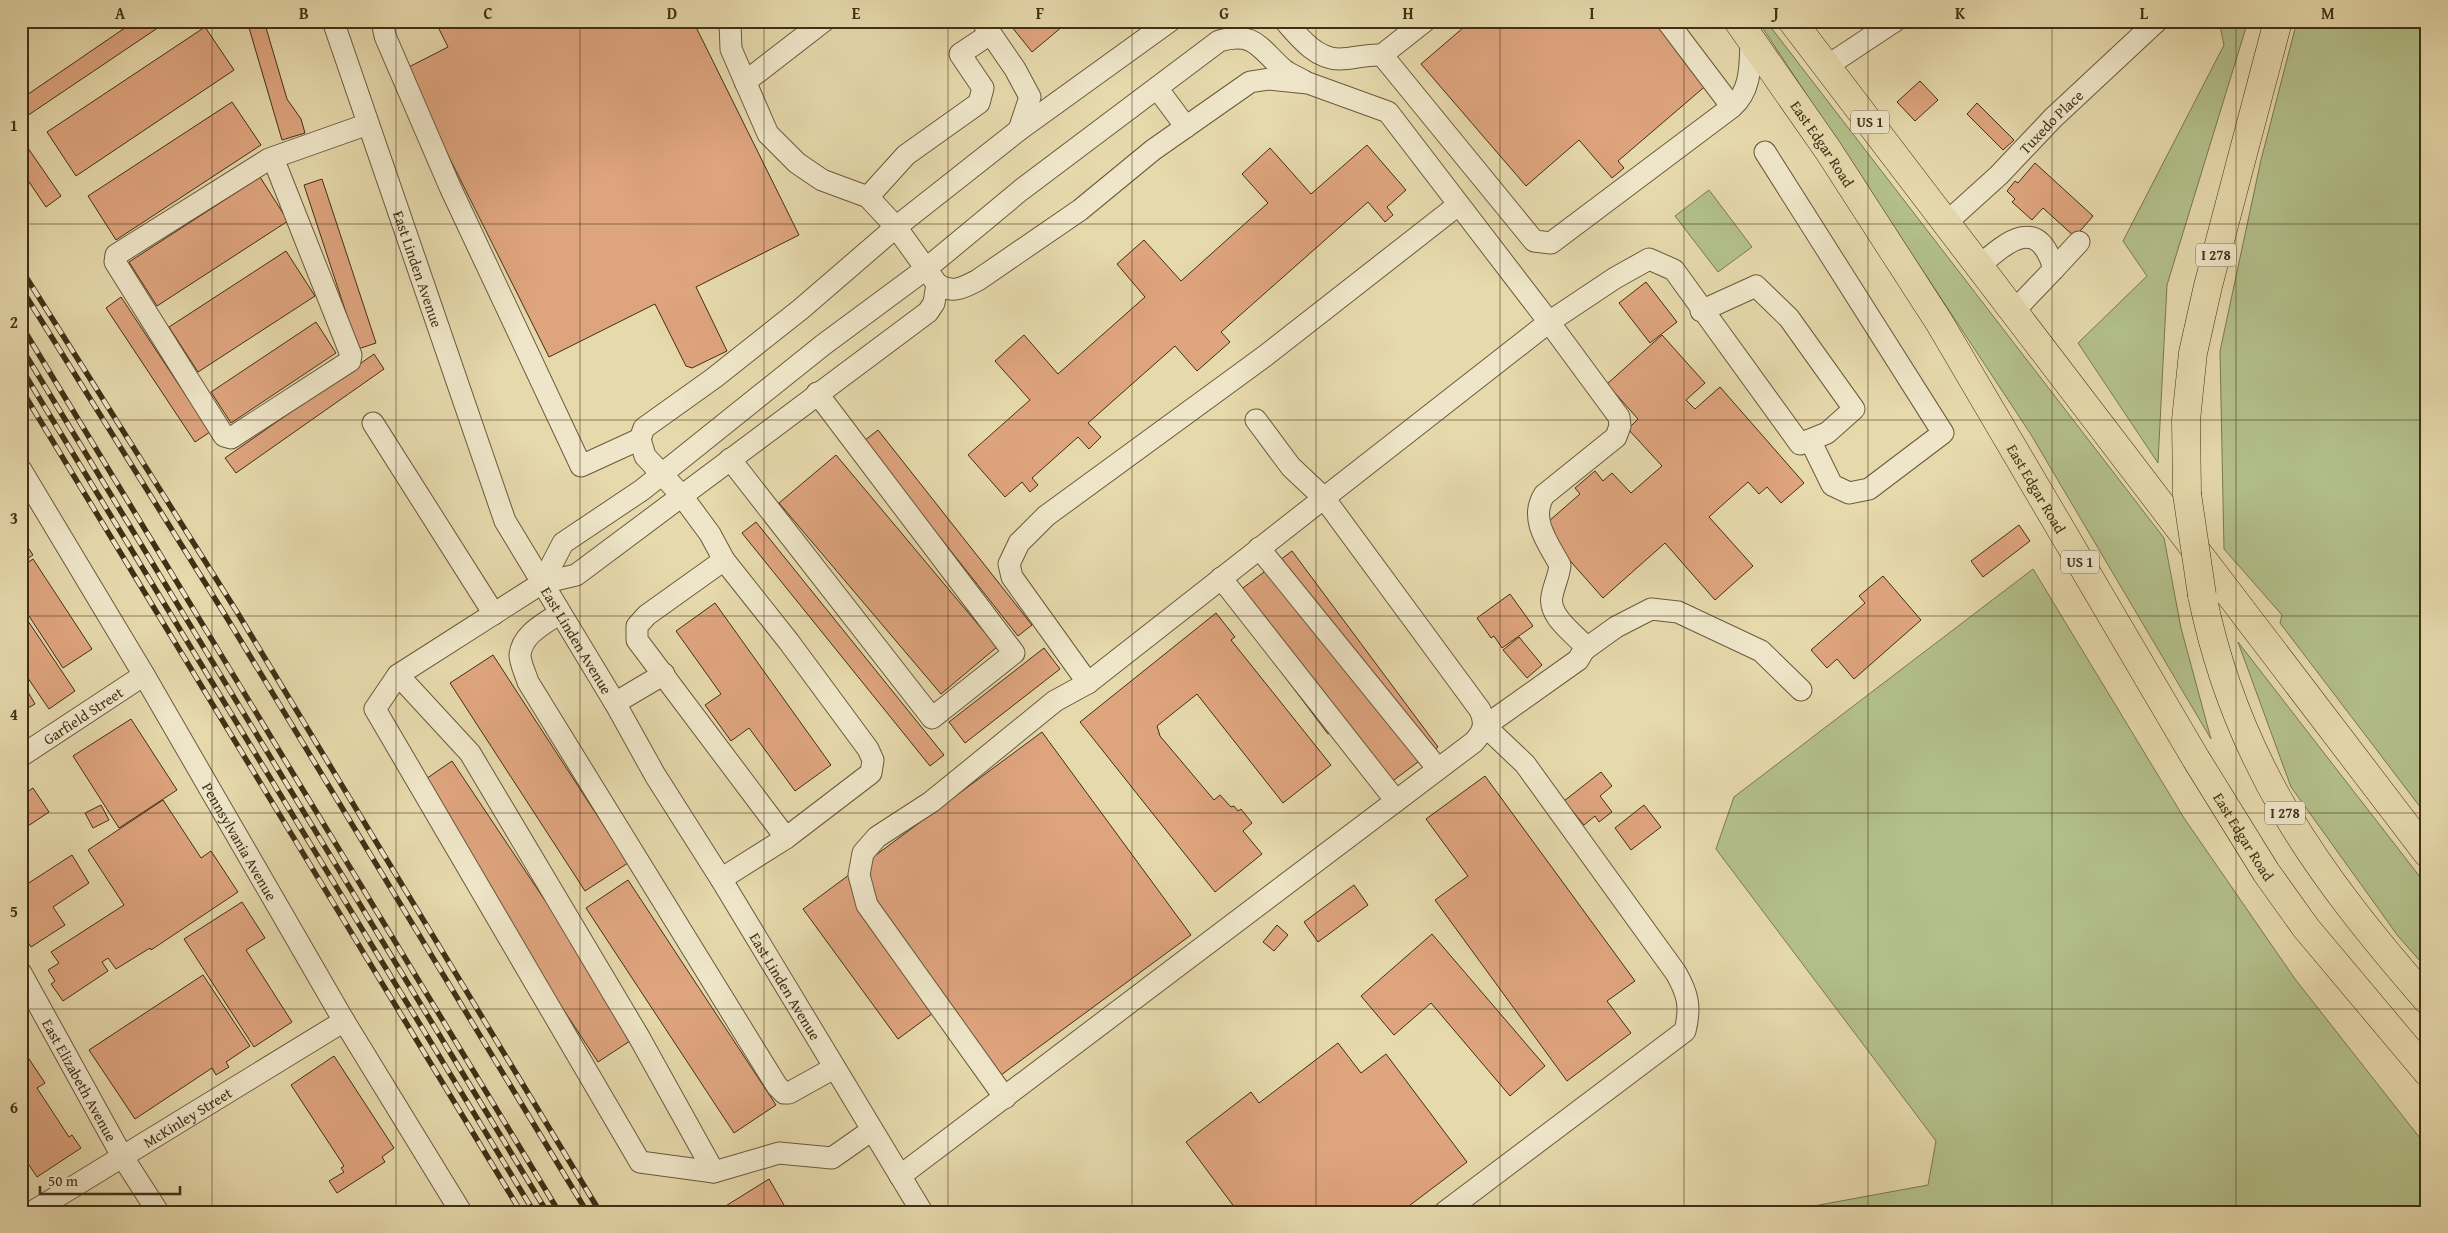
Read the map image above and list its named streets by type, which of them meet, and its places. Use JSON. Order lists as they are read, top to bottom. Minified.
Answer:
{"streets":{"highway":["US 1","East Edgar Road","I 278"],"street":["Tuxedo Place","East Linden Avenue","Garfield Street","Pennsylvania Avenue","East Elizabeth Avenue","McKinley Street"]},"crossings":[["US 1","Tuxedo Place"],["Garfield Street","Pennsylvania Avenue"],["Pennsylvania Avenue","McKinley Street"],["East Elizabeth Avenue","McKinley Street"]],"scale_bar":"50 m","grid":{"columns":["A","B","C","D","E","F","G","H","I","J","K","L","M"],"rows":["1","2","3","4","5","6"]}}
